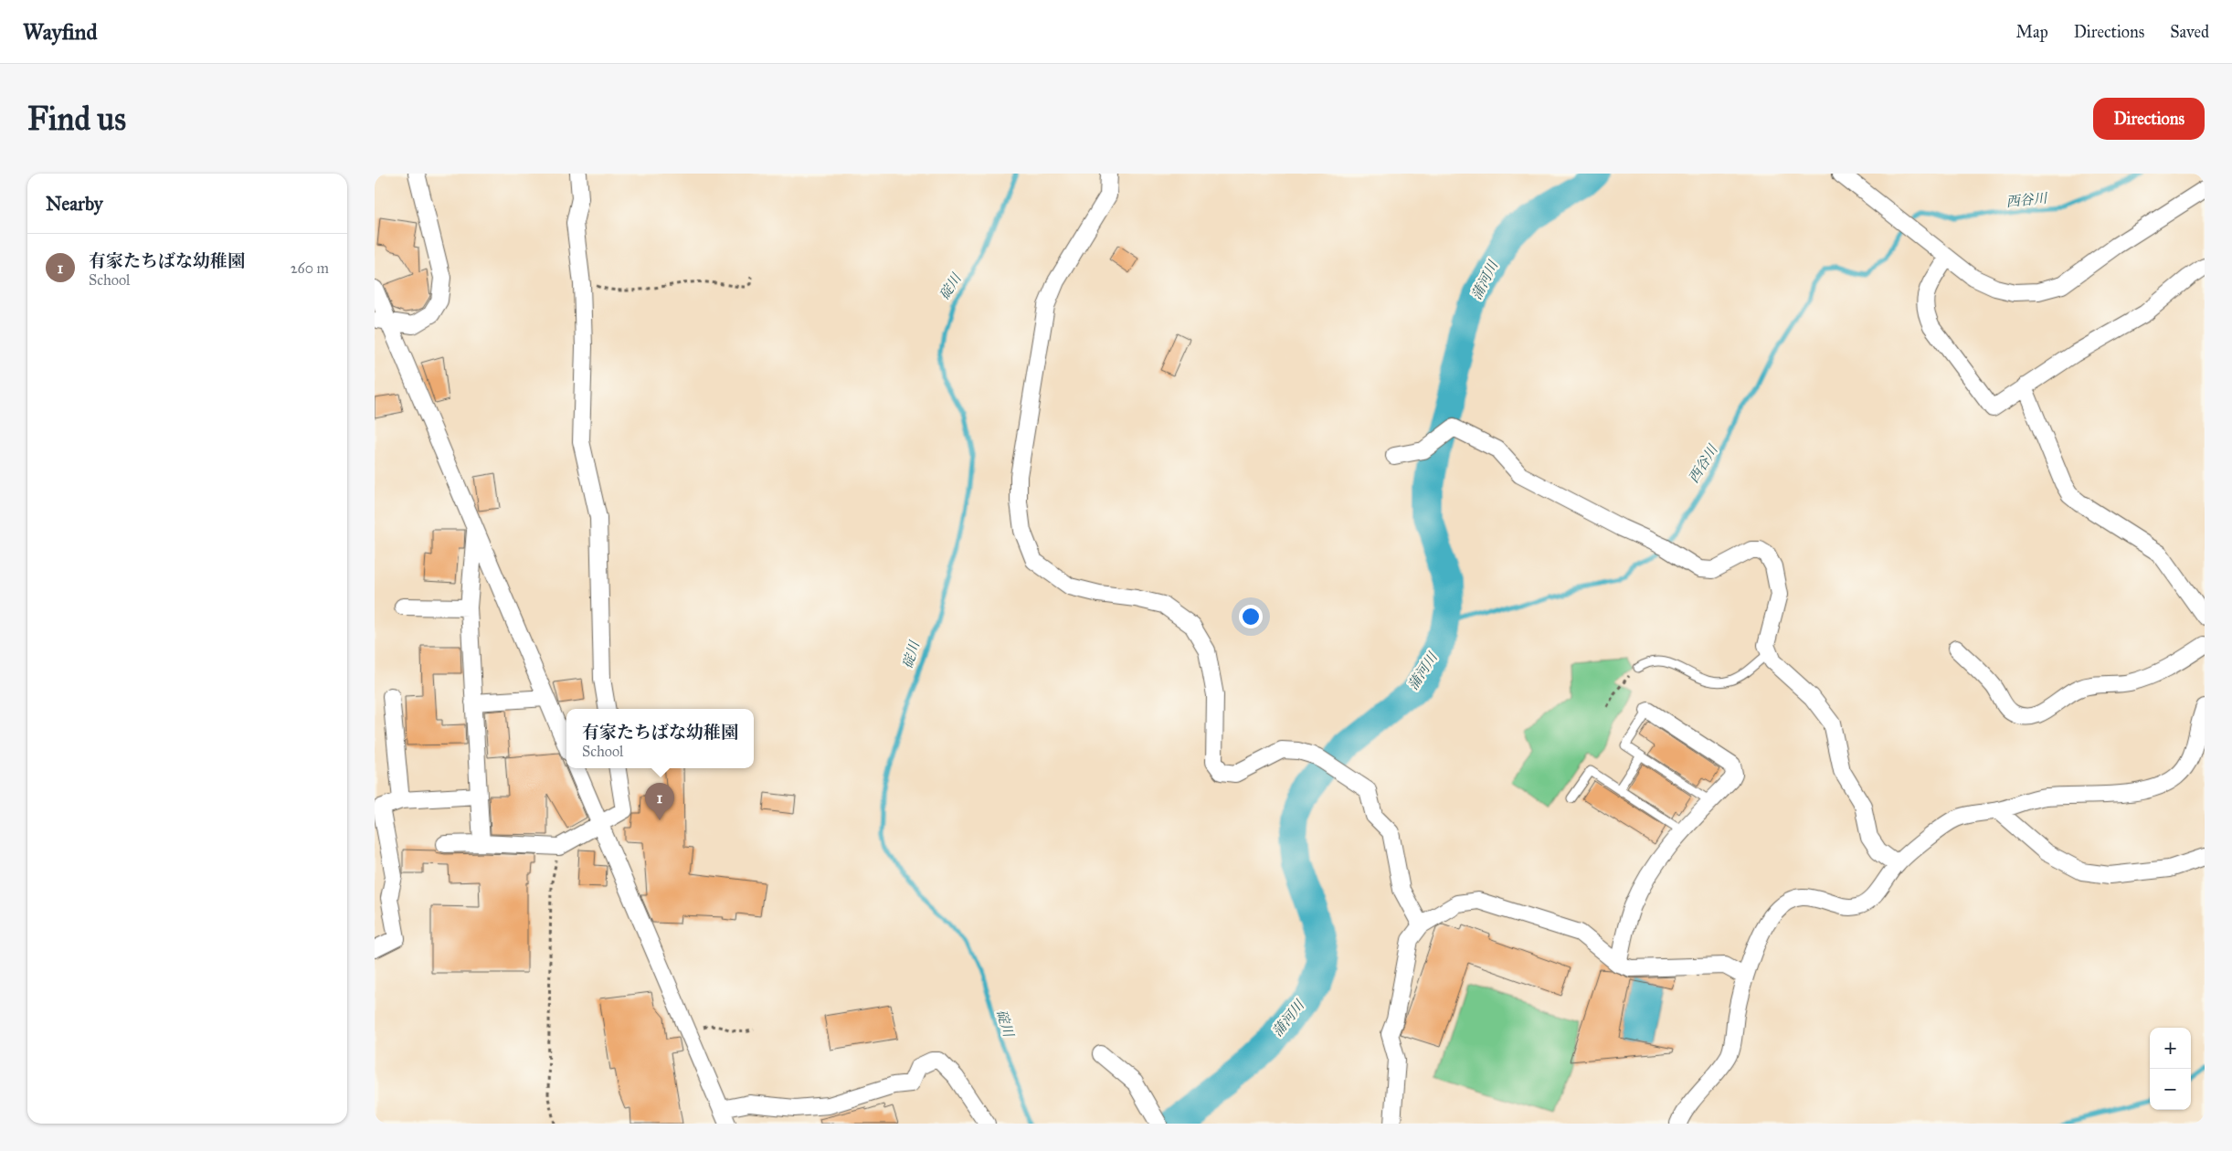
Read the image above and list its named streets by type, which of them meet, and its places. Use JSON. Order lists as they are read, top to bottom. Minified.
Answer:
{"water":["西谷川","蒲河川","碇川"],"page":{"header":"Wayfind","nav":["Map","Directions","Saved"],"buttons":"Directions","title":"Find us","heading":"Nearby","list":[{"mark":"1","name":"有家たちばな幼稚園","note":"School","value":"260 m"}],"popup":["有家たちばな幼稚園","School"],"pins":"1","map_buttons":["+","−"]}}
